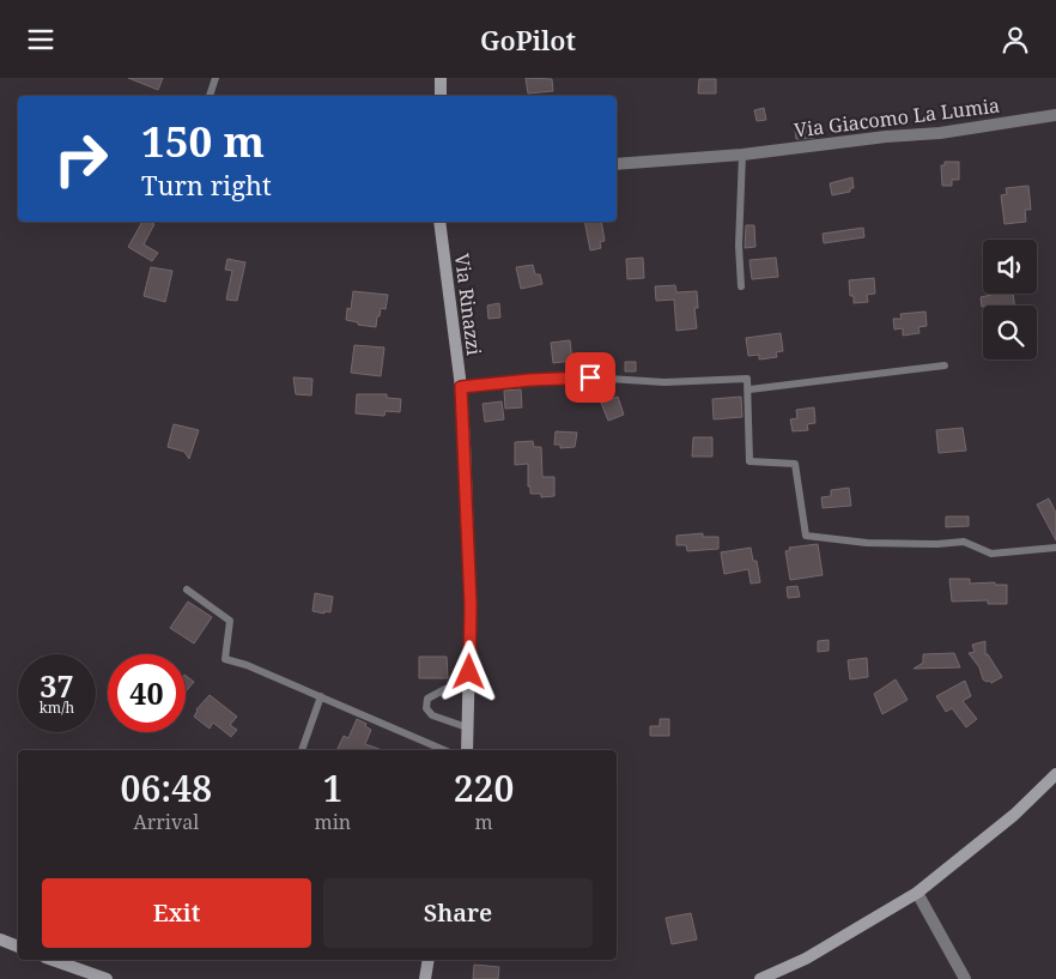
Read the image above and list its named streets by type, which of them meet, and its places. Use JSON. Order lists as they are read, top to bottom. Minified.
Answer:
{"streets":{"street":["Via Giacomo La Lumia","Via Rinazzi"]},"page":{"header":"GoPilot","turn":["150 m","Turn right"],"speed":"37 km/h","limit":"40","eta":["06:48","Arrival","1","min","220","m"],"buttons":["Exit","Share"]}}
